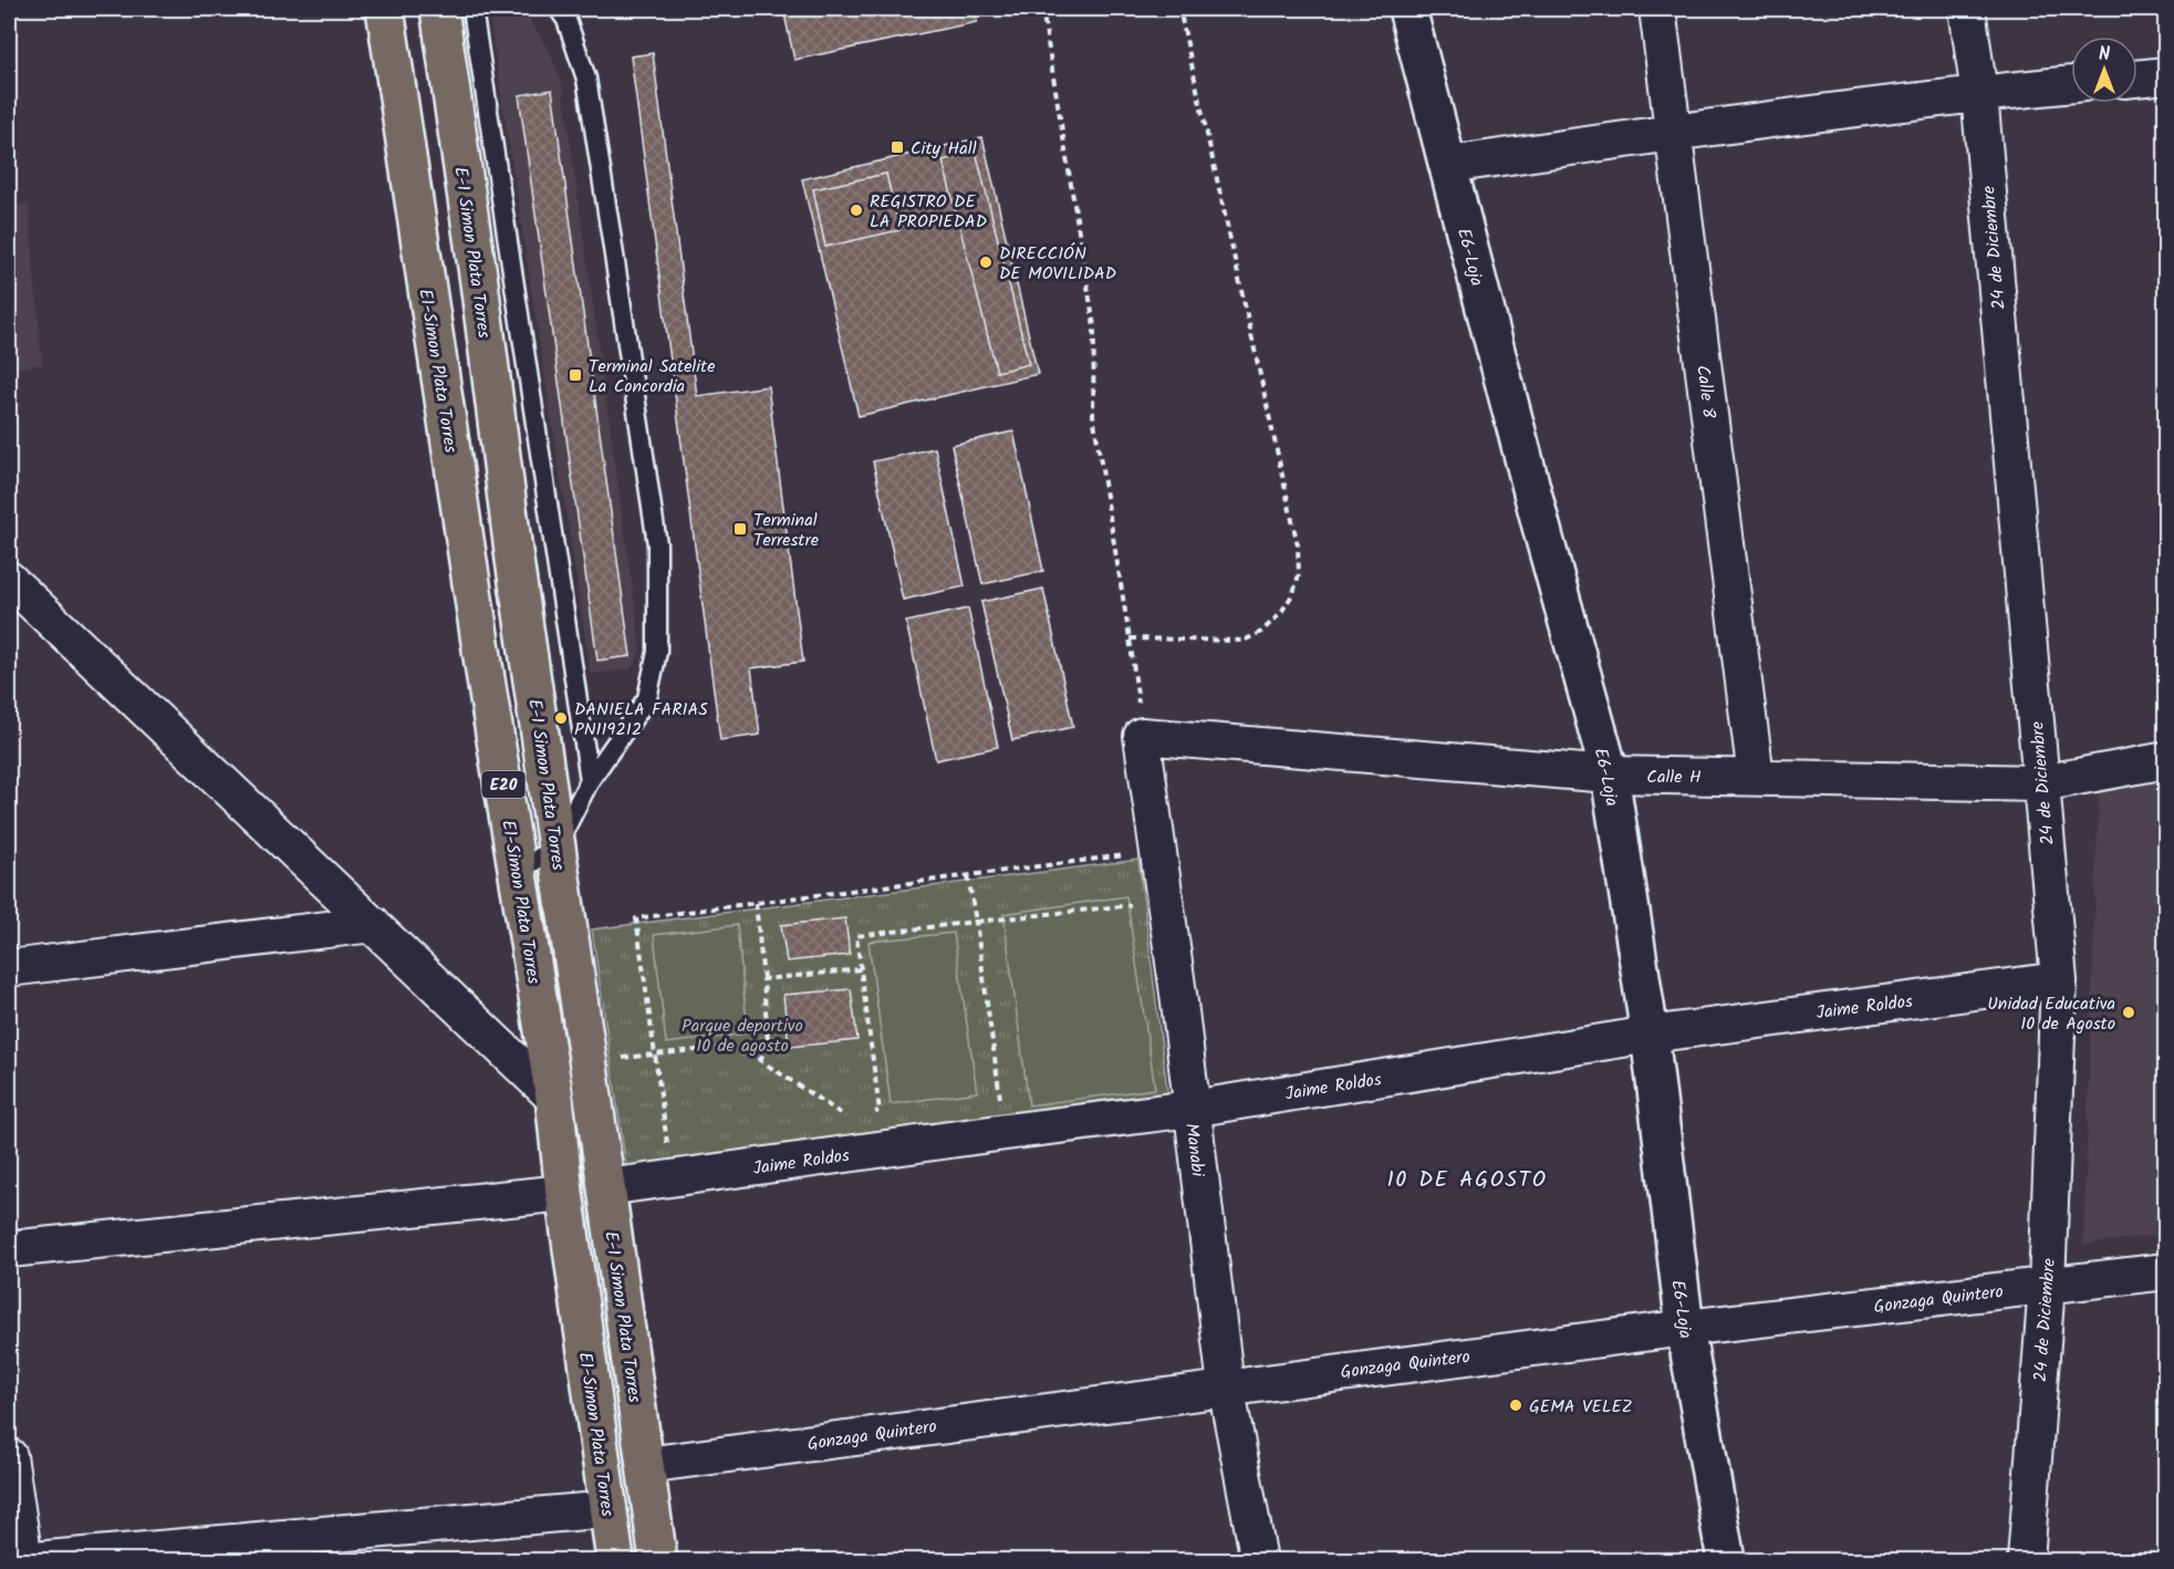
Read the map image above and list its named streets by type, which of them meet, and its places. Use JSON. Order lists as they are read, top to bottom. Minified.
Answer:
{"streets":{"highway":["E-1 Simon Plata Torres","E1-Simon Plata Torres","E20"],"main road":["E6-Loja"],"street":["24 de Diciembre","Calle 8","Calle H","Jaime Roldos","Manabi","Gonzaga Quintero"]},"crossings":[["24 de Diciembre","Calle H"],["24 de Diciembre","Jaime Roldos"],["24 de Diciembre","Gonzaga Quintero"],["E-1 Simon Plata Torres","Jaime Roldos"],["E-1 Simon Plata Torres","Gonzaga Quintero"],["E6-Loja","Calle H"],["E6-Loja","Jaime Roldos"],["E6-Loja","Gonzaga Quintero"],["Calle 8","Calle H"],["Calle H","Manabi"],["Jaime Roldos","Manabi"],["Manabi","Gonzaga Quintero"]],"districts":["10 DE AGOSTO"],"parks":["Parque deportivo 10 de agosto"],"places":{"transit":["City Hall","Terminal Satelite La Concordia","Terminal Terrestre"],"other":["REGISTRO DE LA PROPIEDAD","DIRECCIÓN DE MOVILIDAD","DANIELA FARIAS PN119212","Unidad Educativa 10 de Agosto","GEMA VELEZ"]},"north":"top"}
